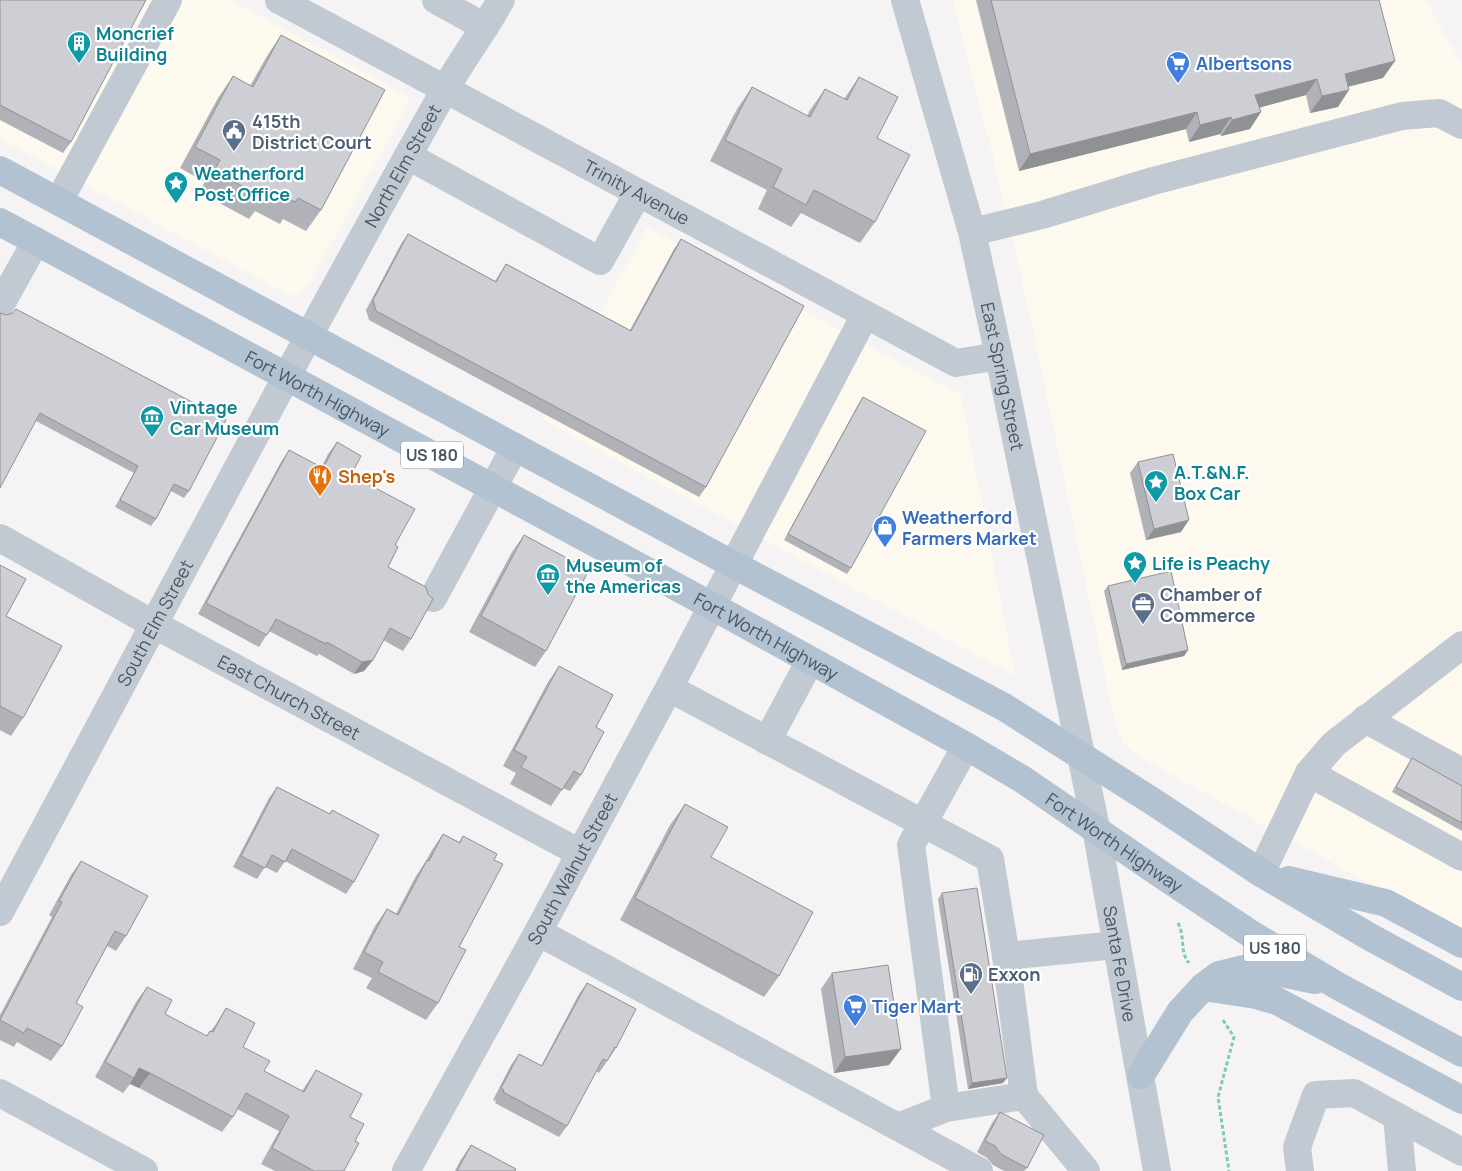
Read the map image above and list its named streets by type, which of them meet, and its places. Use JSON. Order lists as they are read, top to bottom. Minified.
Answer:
{"streets":{"main road":["Fort Worth Highway","US 180"],"street":["North Elm Street","Trinity Avenue","East Spring Street","South Elm Street","East Church Street","South Walnut Street","Santa Fe Drive"]},"crossings":[["North Elm Street","Trinity Avenue"],["North Elm Street","US 180"],["North Elm Street","South Elm Street"],["Trinity Avenue","East Spring Street"],["Trinity Avenue","South Walnut Street"],["East Spring Street","US 180"],["East Spring Street","Santa Fe Drive"],["Fort Worth Highway","South Elm Street"],["Fort Worth Highway","South Walnut Street"],["Fort Worth Highway","Santa Fe Drive"],["US 180","South Elm Street"],["US 180","South Walnut Street"],["US 180","Santa Fe Drive"],["South Elm Street","East Church Street"],["East Church Street","South Walnut Street"]],"places":{"building":["Moncrief Building"],"supermarket":["Albertsons","Tiger Mart"],"public building":["415th District Court"],"place":["Weatherford Post Office","A.T.&N.F. Box Car","Life is Peachy"],"museum":["Vintage Car Museum","Museum of the Americas"],"restaurant":["Shep's"],"shop":["Weatherford Farmers Market"],"office":["Chamber of Commerce"],"fuel station":["Exxon"]}}
